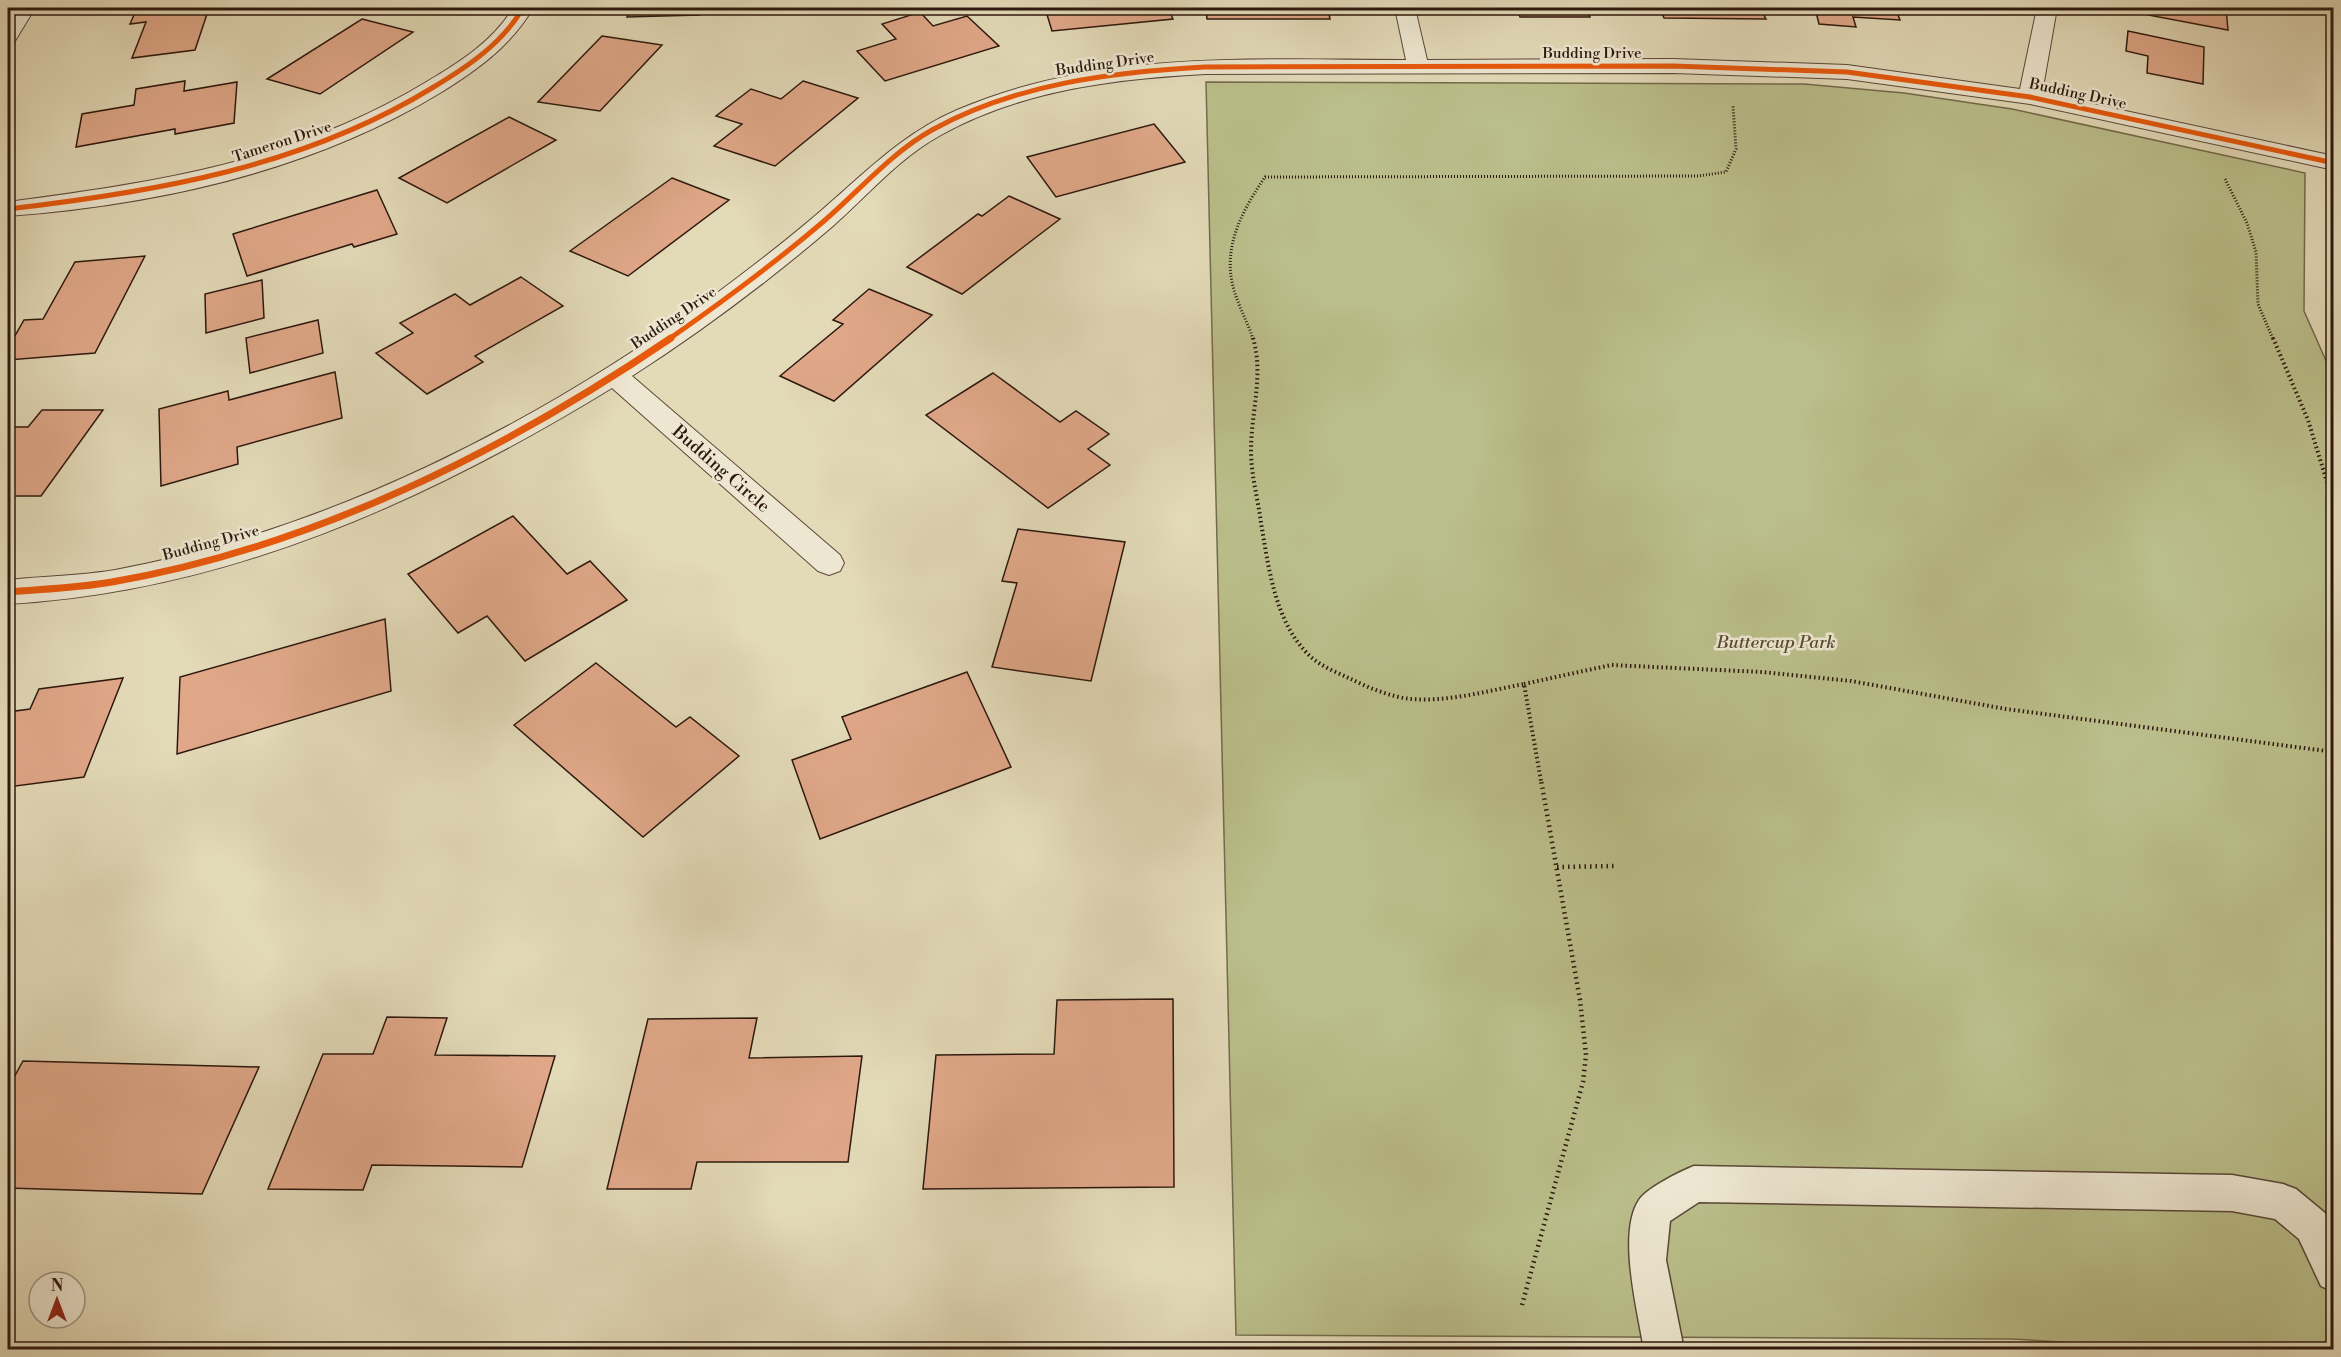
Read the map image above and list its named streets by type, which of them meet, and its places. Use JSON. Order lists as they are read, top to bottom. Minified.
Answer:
{"streets":{"street":["Budding Drive","Tameron Drive","Budding Circle"]},"crossings":[["Budding Drive","Budding Circle"]],"parks":["Buttercup Park"],"north":"top"}
